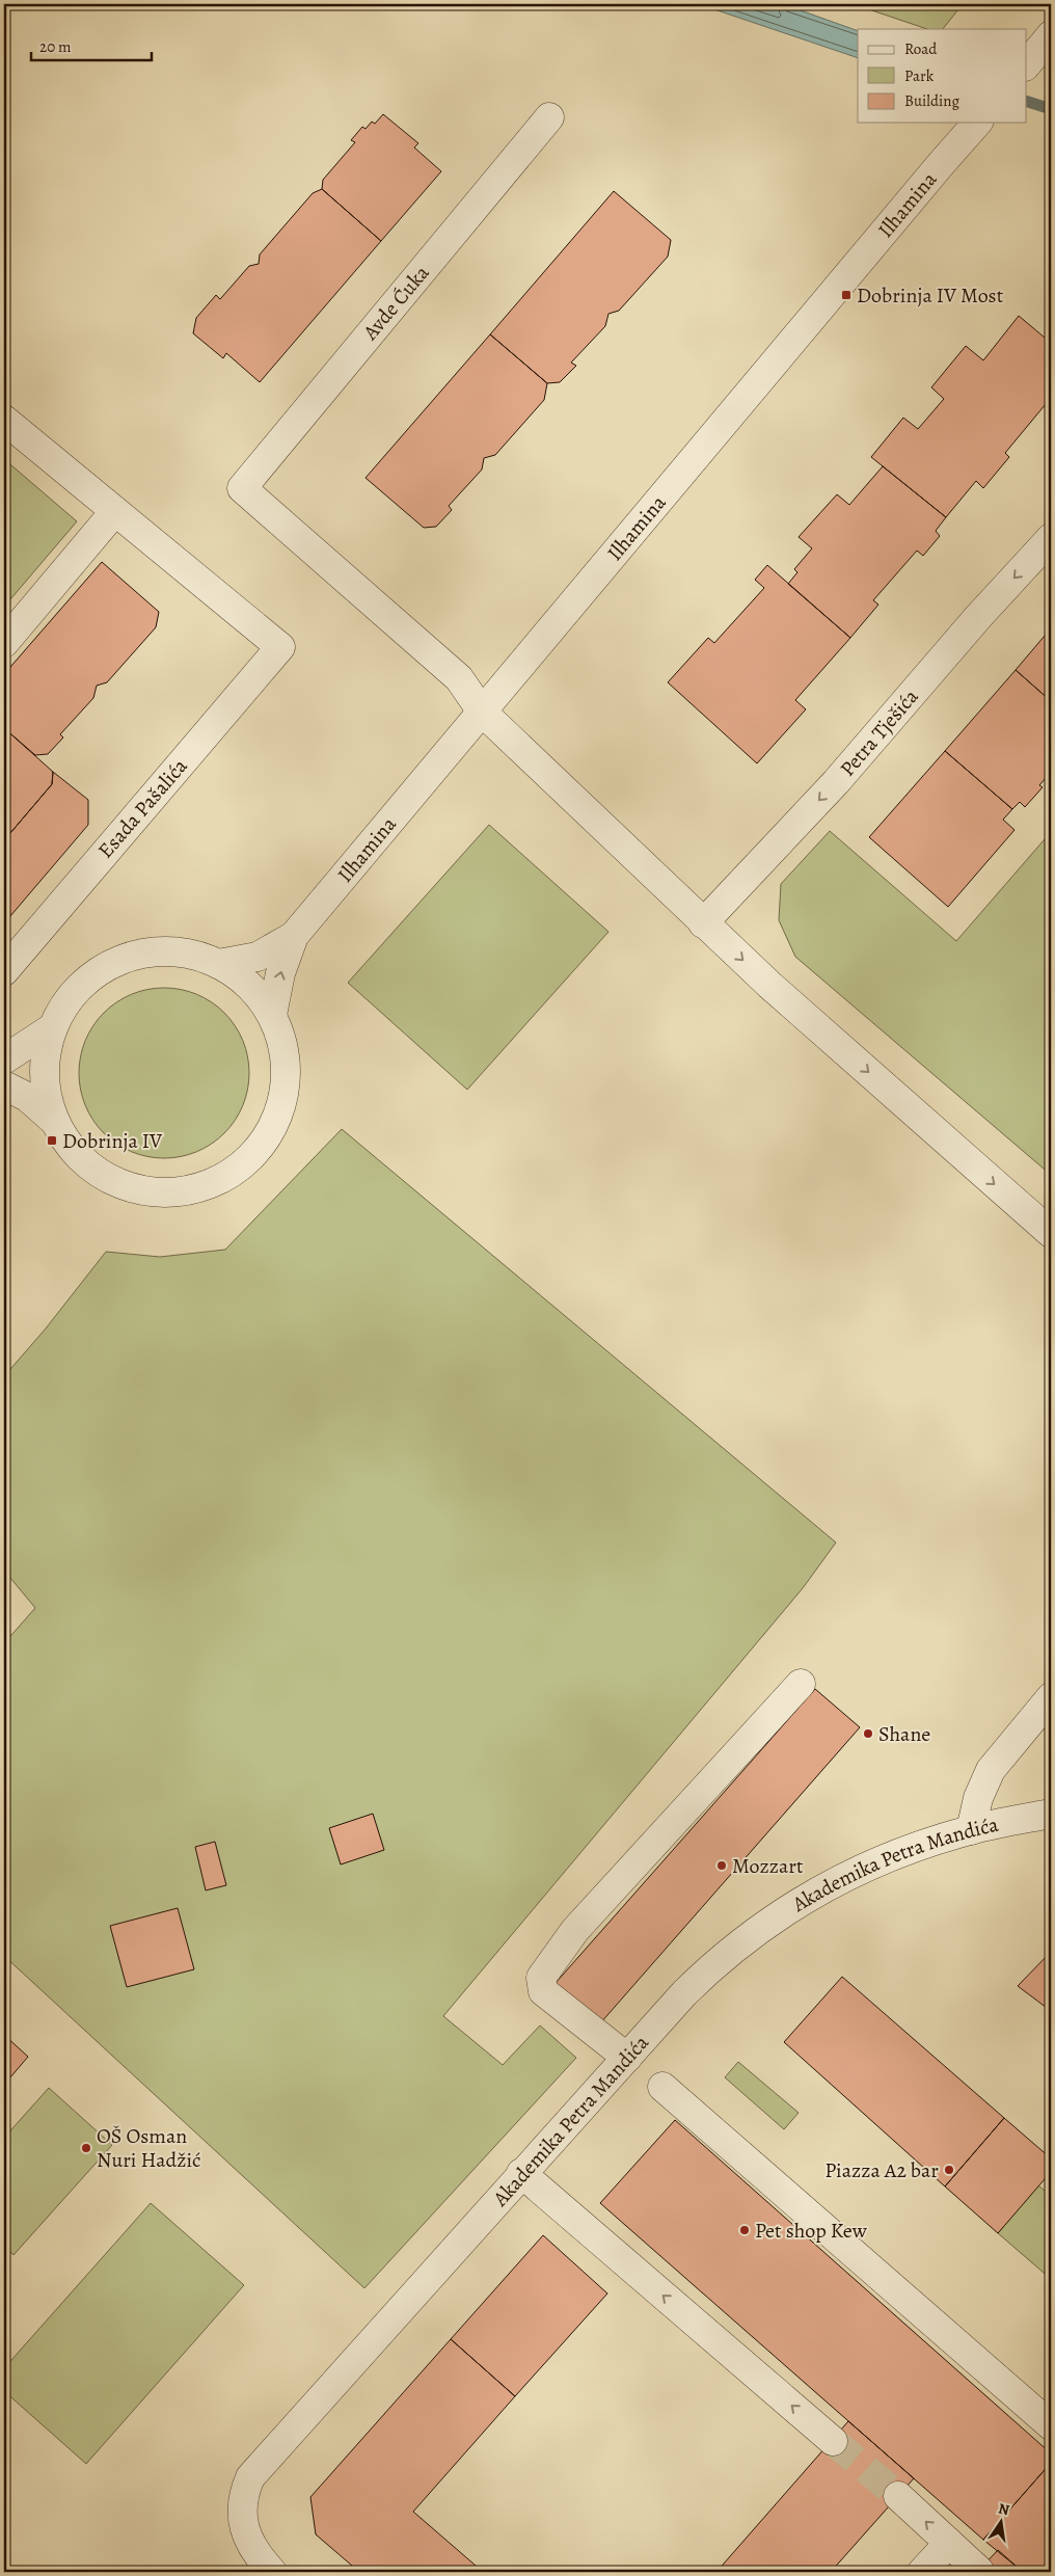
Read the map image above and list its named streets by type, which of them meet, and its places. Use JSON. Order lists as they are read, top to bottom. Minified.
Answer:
{"streets":{"street":["Ilhamina","Avde Ćuka","Petra Tješića","Esada Pašalića","Akademika Petra Mandića"]},"crossings":[["Ilhamina","Avde Ćuka"]],"one_way":["Petra Tješića"],"places":{"transit":["Dobrinja IV Most","Dobrinja IV"],"other":["Shane","Mozzart","OŠ Osman Nuri Hadžić","Piazza A2 bar","Pet shop Kew"]},"legend":["Road","Park","Building"],"scale_bar":"20 m","north":"top"}
